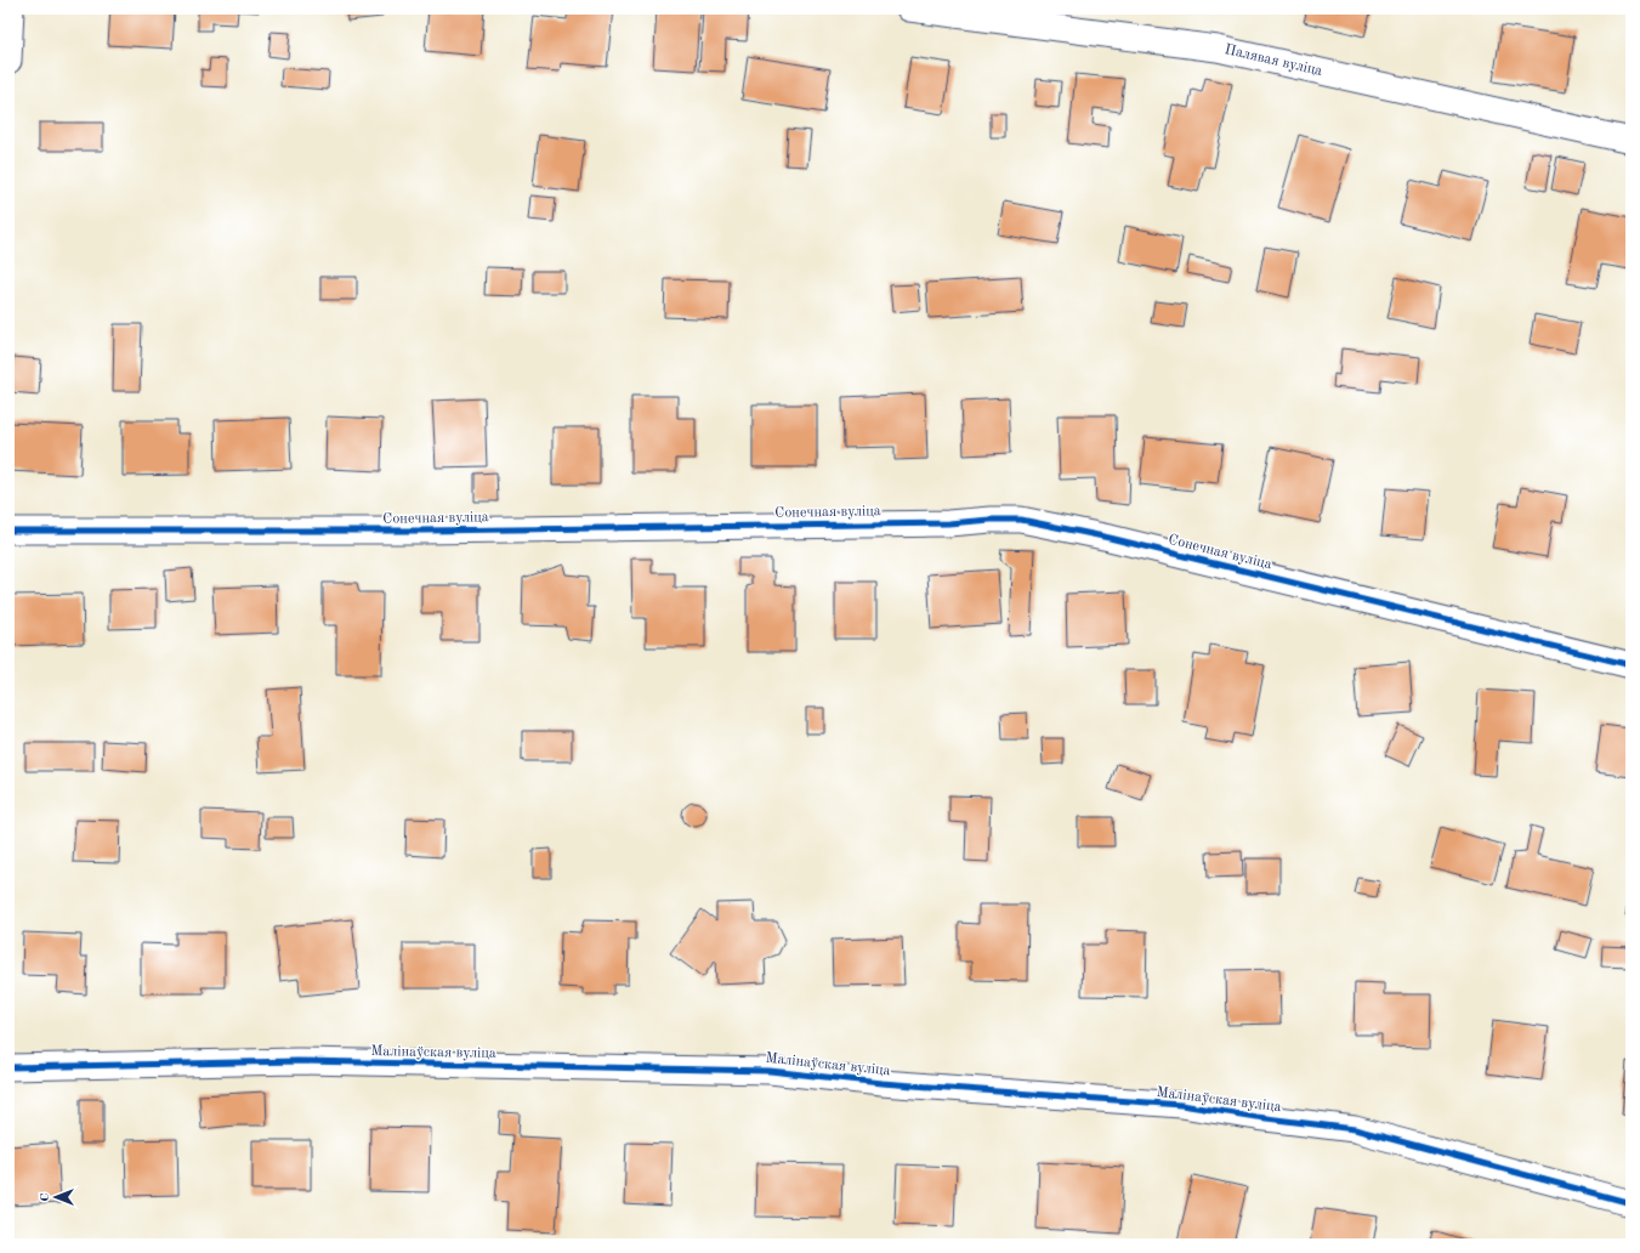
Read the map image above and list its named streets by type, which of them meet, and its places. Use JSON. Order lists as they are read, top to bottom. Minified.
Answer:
{"streets":{"street":["Палявая вуліца","Сонечная вуліца","Малінаўская вуліца"]},"north":"left"}
